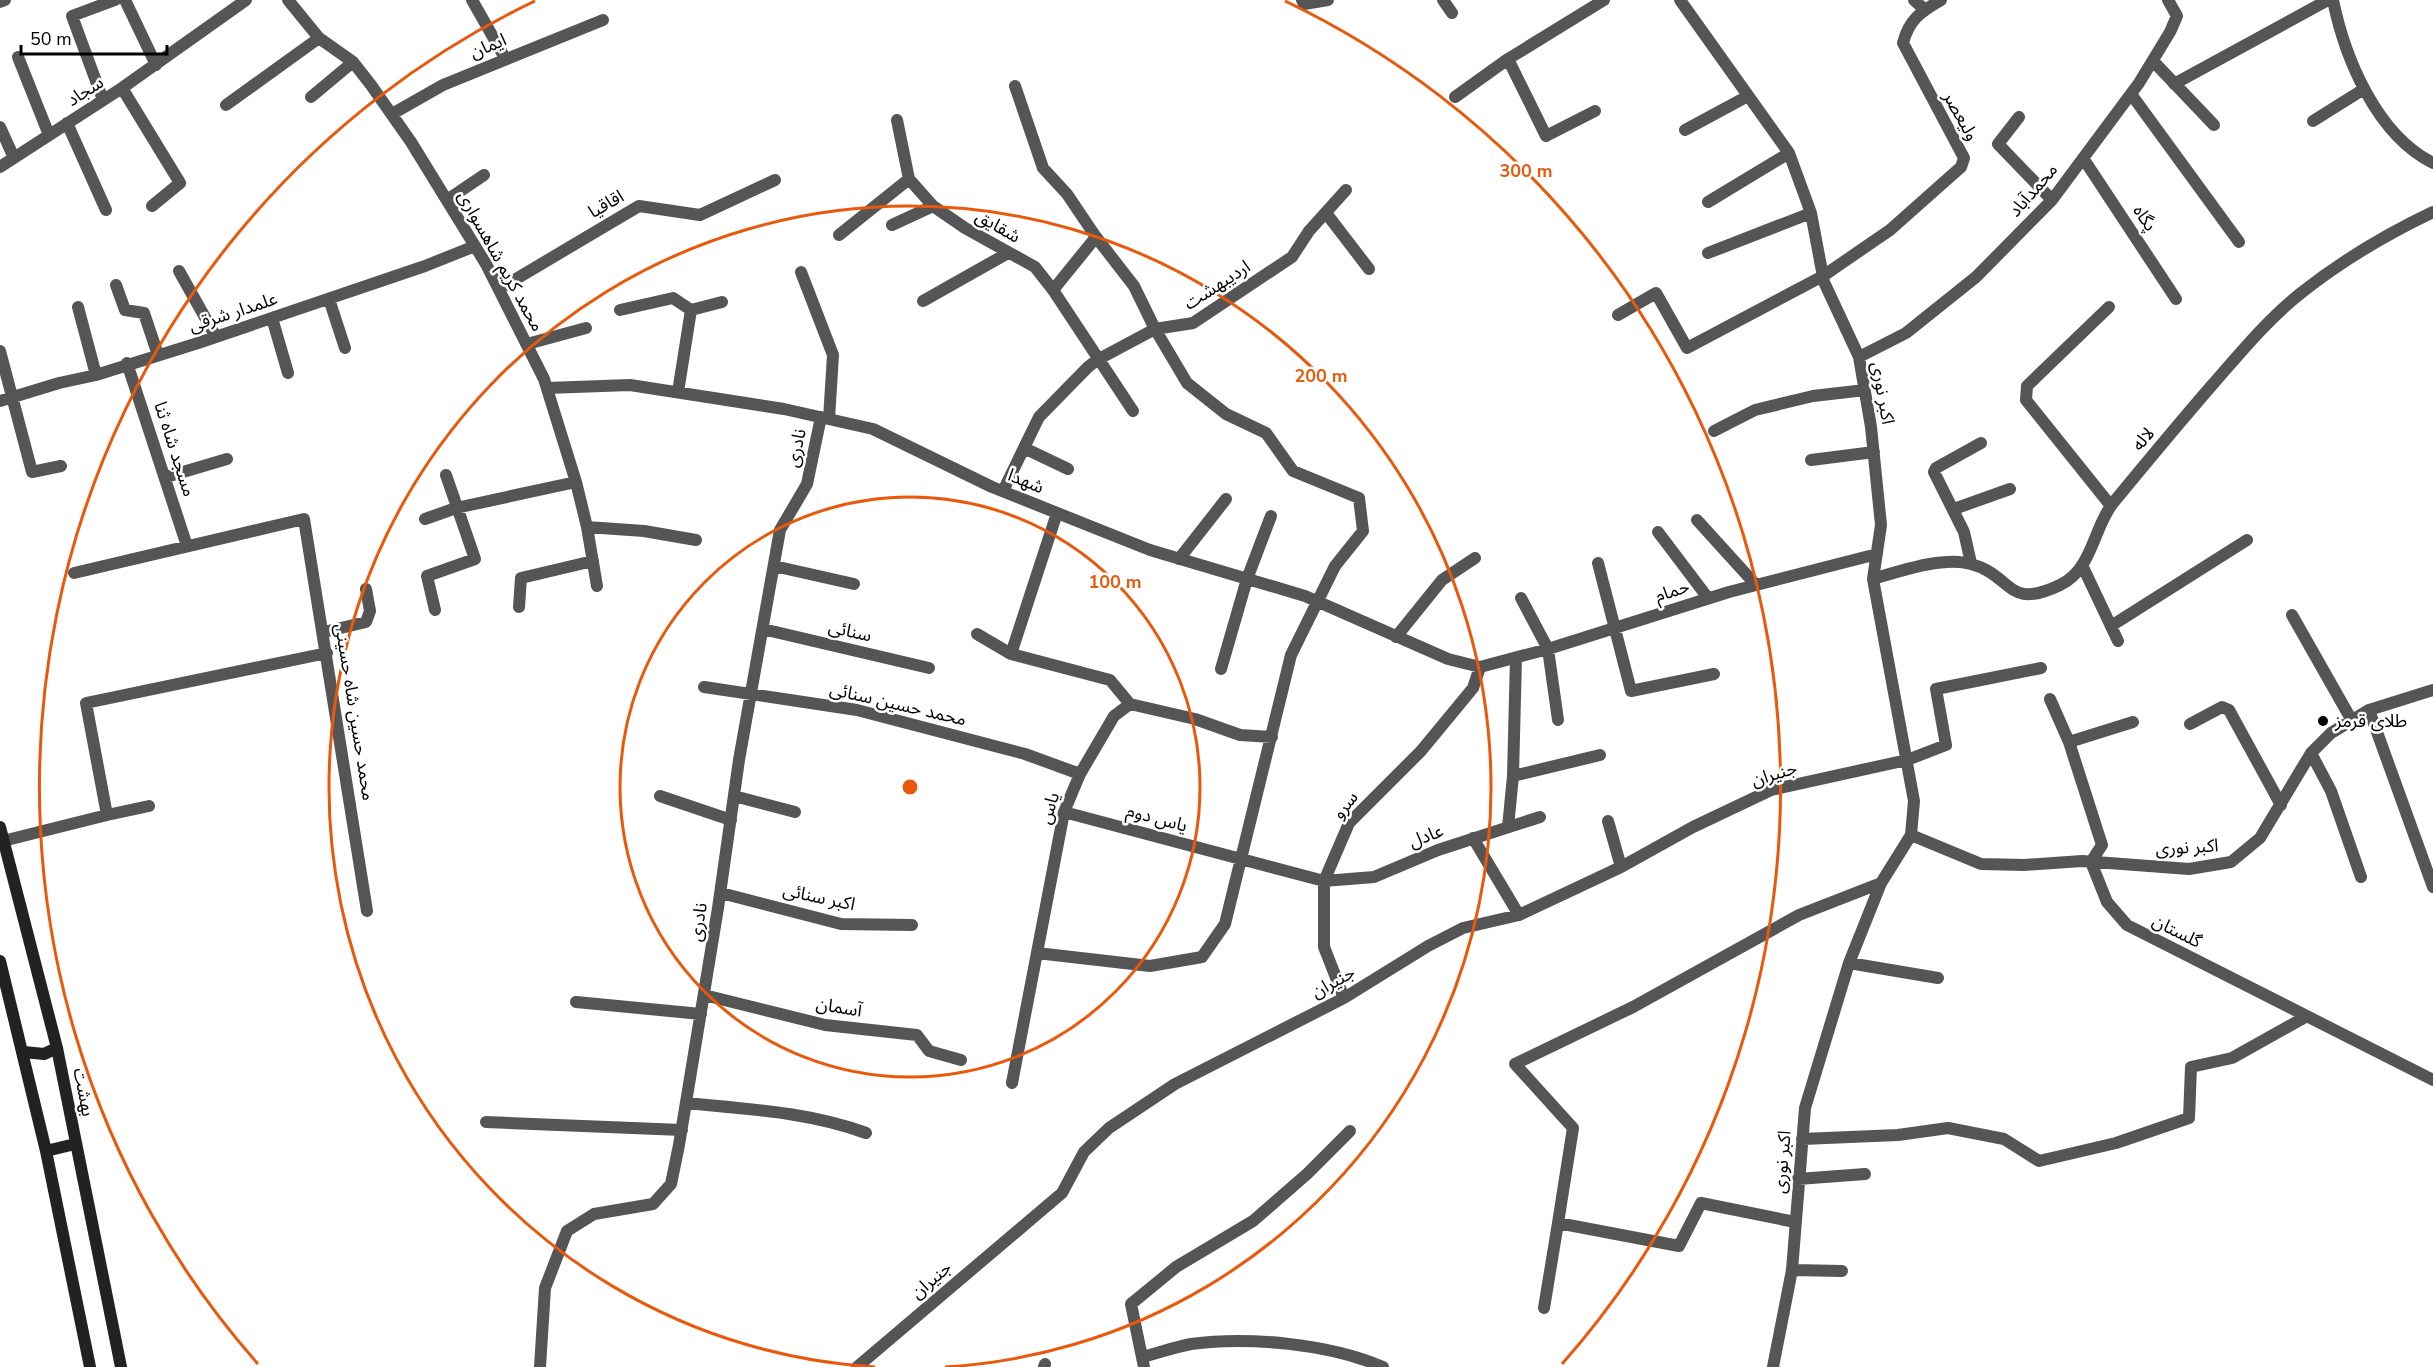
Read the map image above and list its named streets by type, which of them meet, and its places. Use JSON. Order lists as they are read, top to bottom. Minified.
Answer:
{"streets":{"main road":["بهشت"],"street":["ایمان","سجاد","ولیعصر","محمدآباد","اقاقیا","پگاه","شقایق","محمد کریم شاهسواری","اردیبهشت","علمدار شرقی","اکبر نوری","لاله","نادری","مسجد شاه ثنا","شهدا","حمام","سنائی","محمد حسین سنائی","محمد حسین شاه حسینی","جنیران","سرو","یاس","یاس دوم","عادل","اکبر سنائی","گلستان","آسمان"]},"crossings":[["ایمان","محمد کریم شاهسواری"],["ولیعصر","اکبر نوری"],["محمدآباد","پگاه"],["محمدآباد","اکبر نوری"],["اقاقیا","محمد کریم شاهسواری"],["شقایق","اردیبهشت"],["محمد کریم شاهسواری","علمدار شرقی"],["محمد کریم شاهسواری","شهدا"],["اردیبهشت","شهدا"],["علمدار شرقی","مسجد شاه ثنا"],["اکبر نوری","حمام"],["اکبر نوری","جنیران"],["اکبر نوری","گلستان"],["نادری","شهدا"],["نادری","سنائی"],["نادری","محمد حسین سنائی"],["نادری","اکبر سنائی"],["نادری","آسمان"],["مسجد شاه ثنا","محمد حسین شاه حسینی"],["شهدا","حمام"],["شهدا","سرو"],["حمام","سرو"],["محمد حسین سنائی","یاس"],["جنیران","سرو"],["سرو","یاس دوم"],["سرو","عادل"],["یاس","یاس دوم"],["یاس دوم","عادل"]],"places":["طلای قرمز"],"scale_bar":"50 m","rings":["300 m","200 m","100 m"]}
